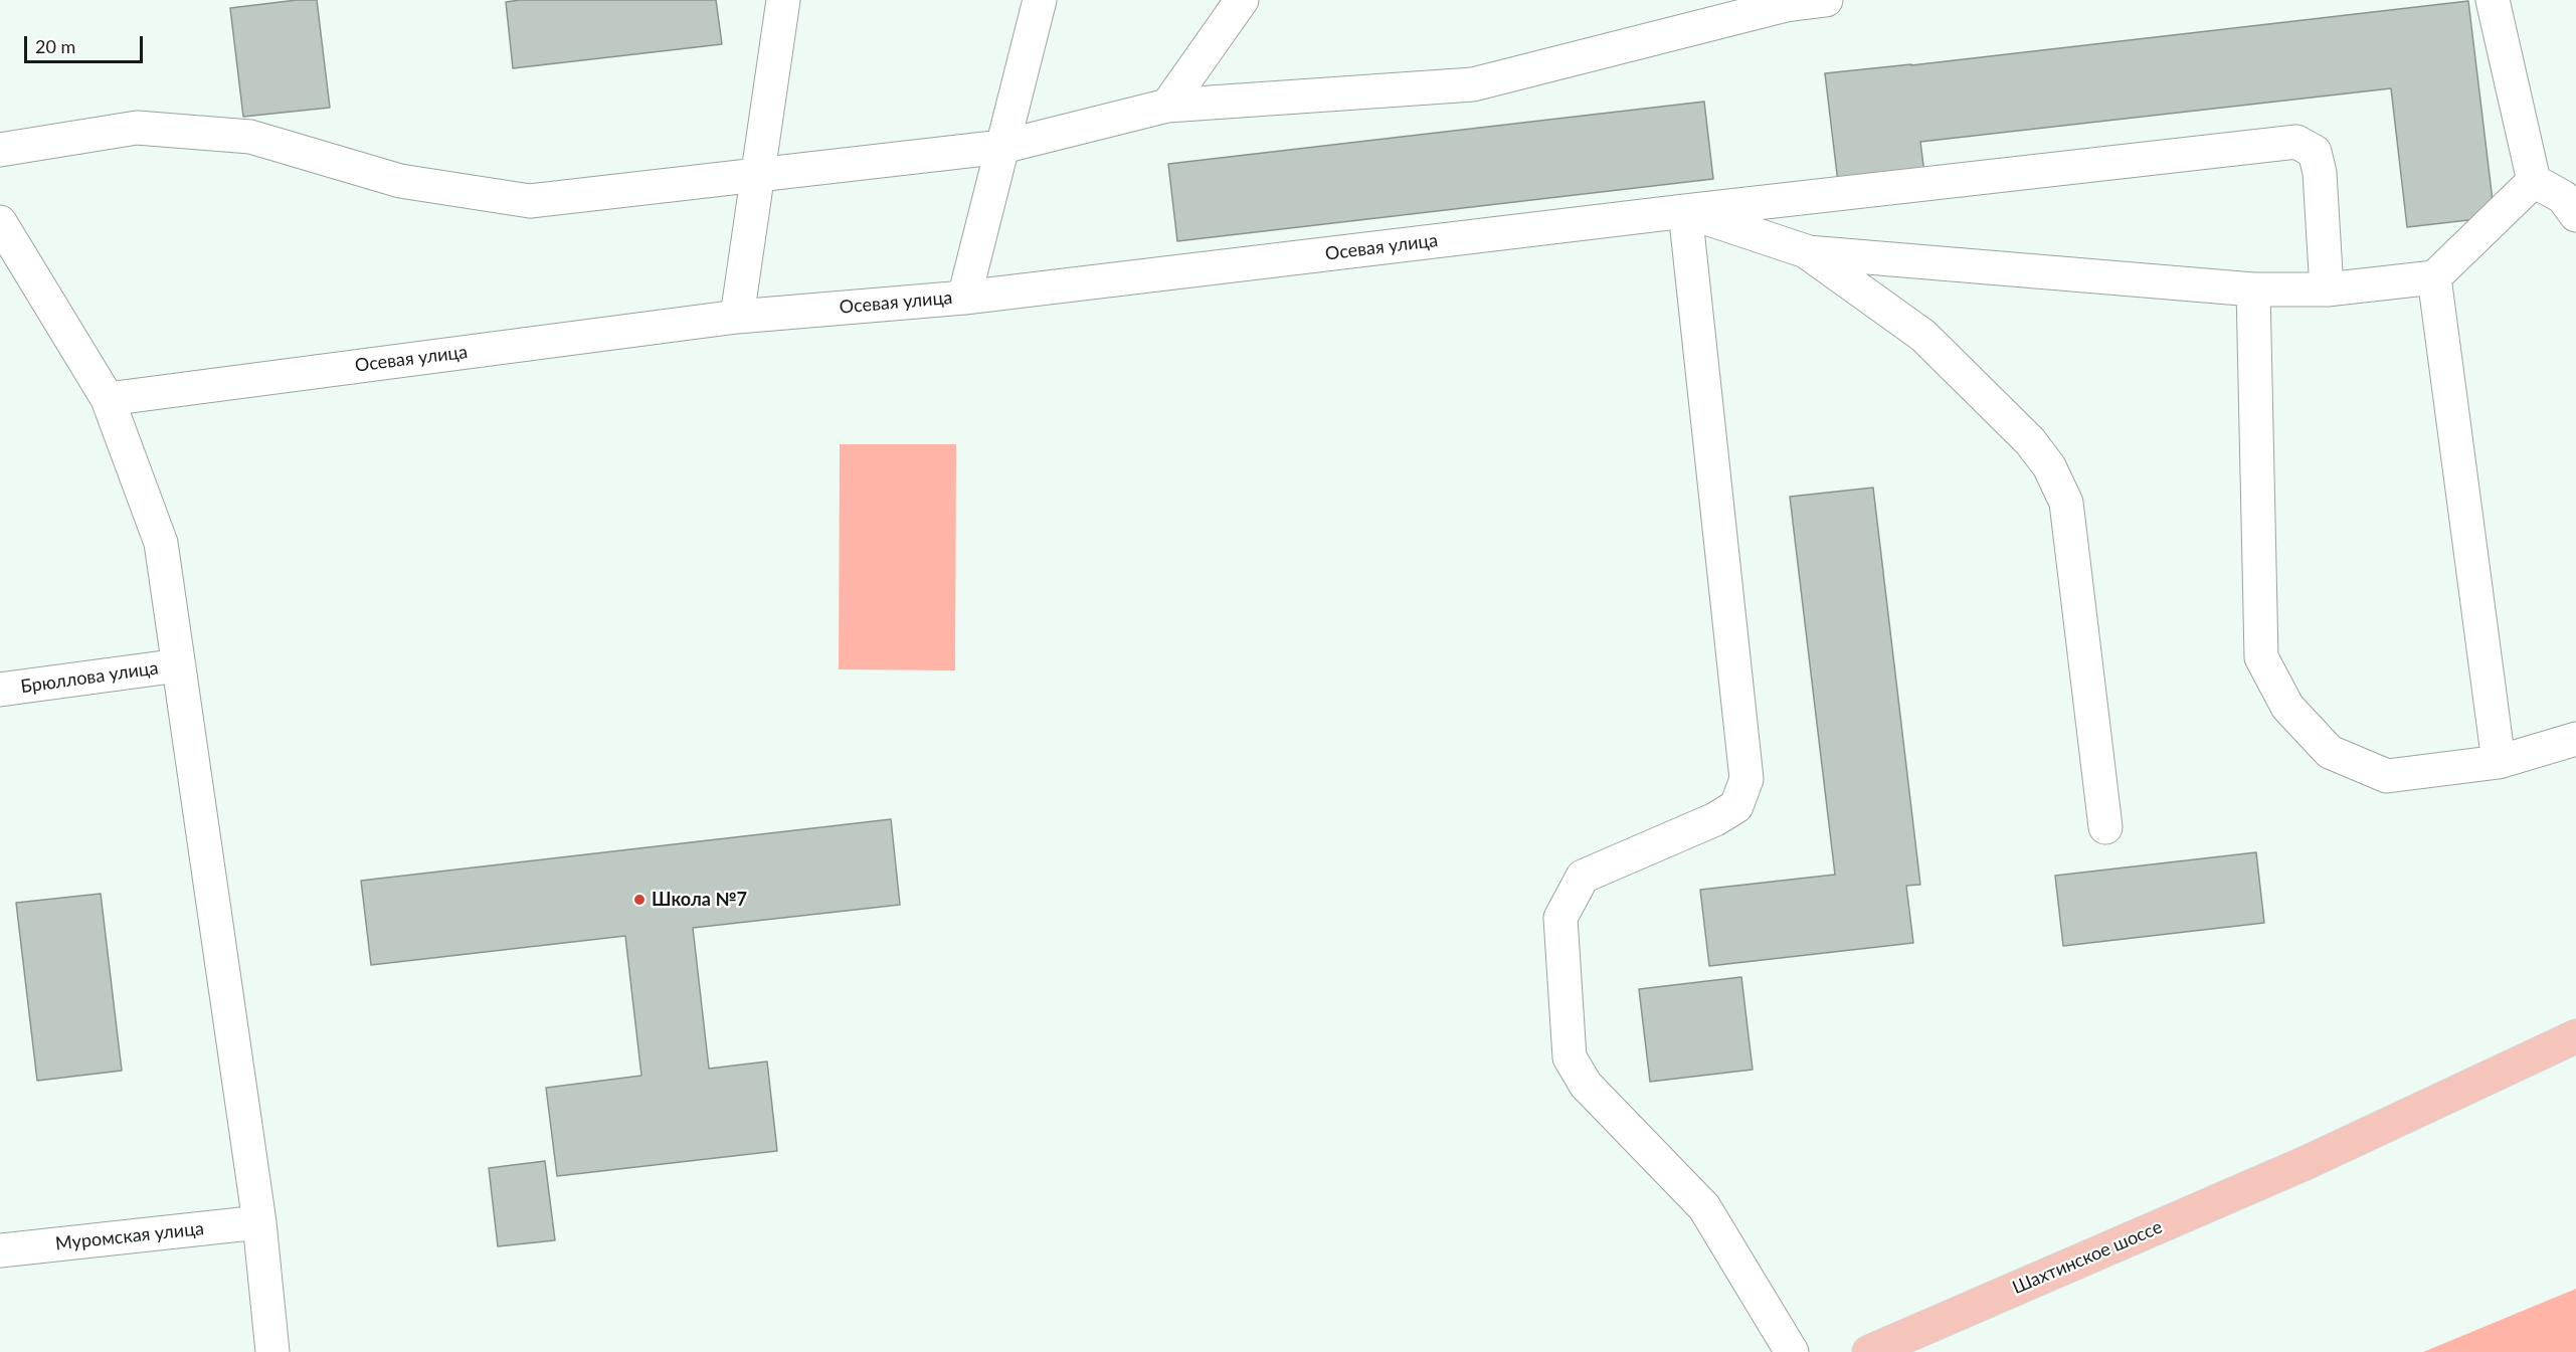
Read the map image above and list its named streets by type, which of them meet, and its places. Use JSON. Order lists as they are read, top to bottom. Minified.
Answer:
{"streets":{"main road":["Шахтинское шоссе"],"street":["Осевая улица","Брюллова улица","Муромская улица"]},"places":["Школа №7"],"scale_bar":"20 m"}
